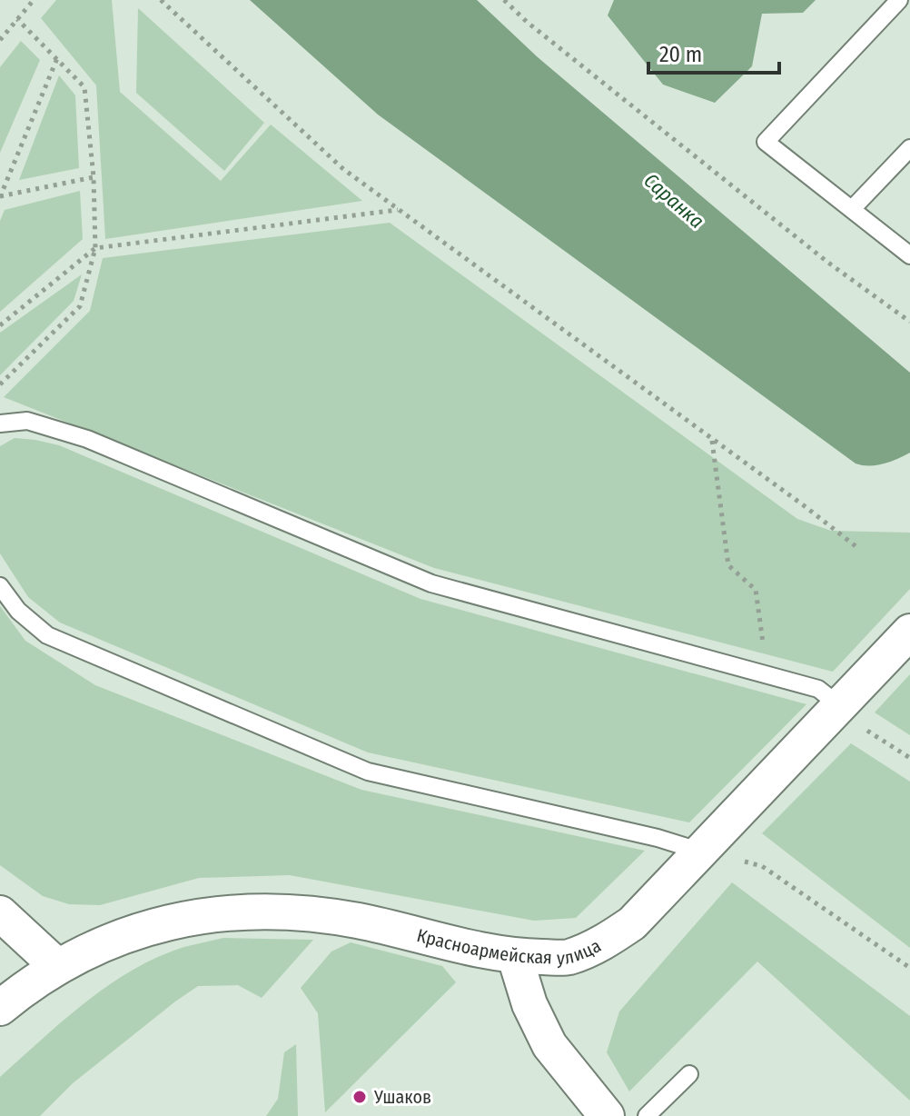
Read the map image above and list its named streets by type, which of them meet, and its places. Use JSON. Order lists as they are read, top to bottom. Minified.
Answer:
{"streets":{"street":["Красноармейская улица"]},"water":["Саранка"],"places":["Ушаков"],"scale_bar":"20 m"}
